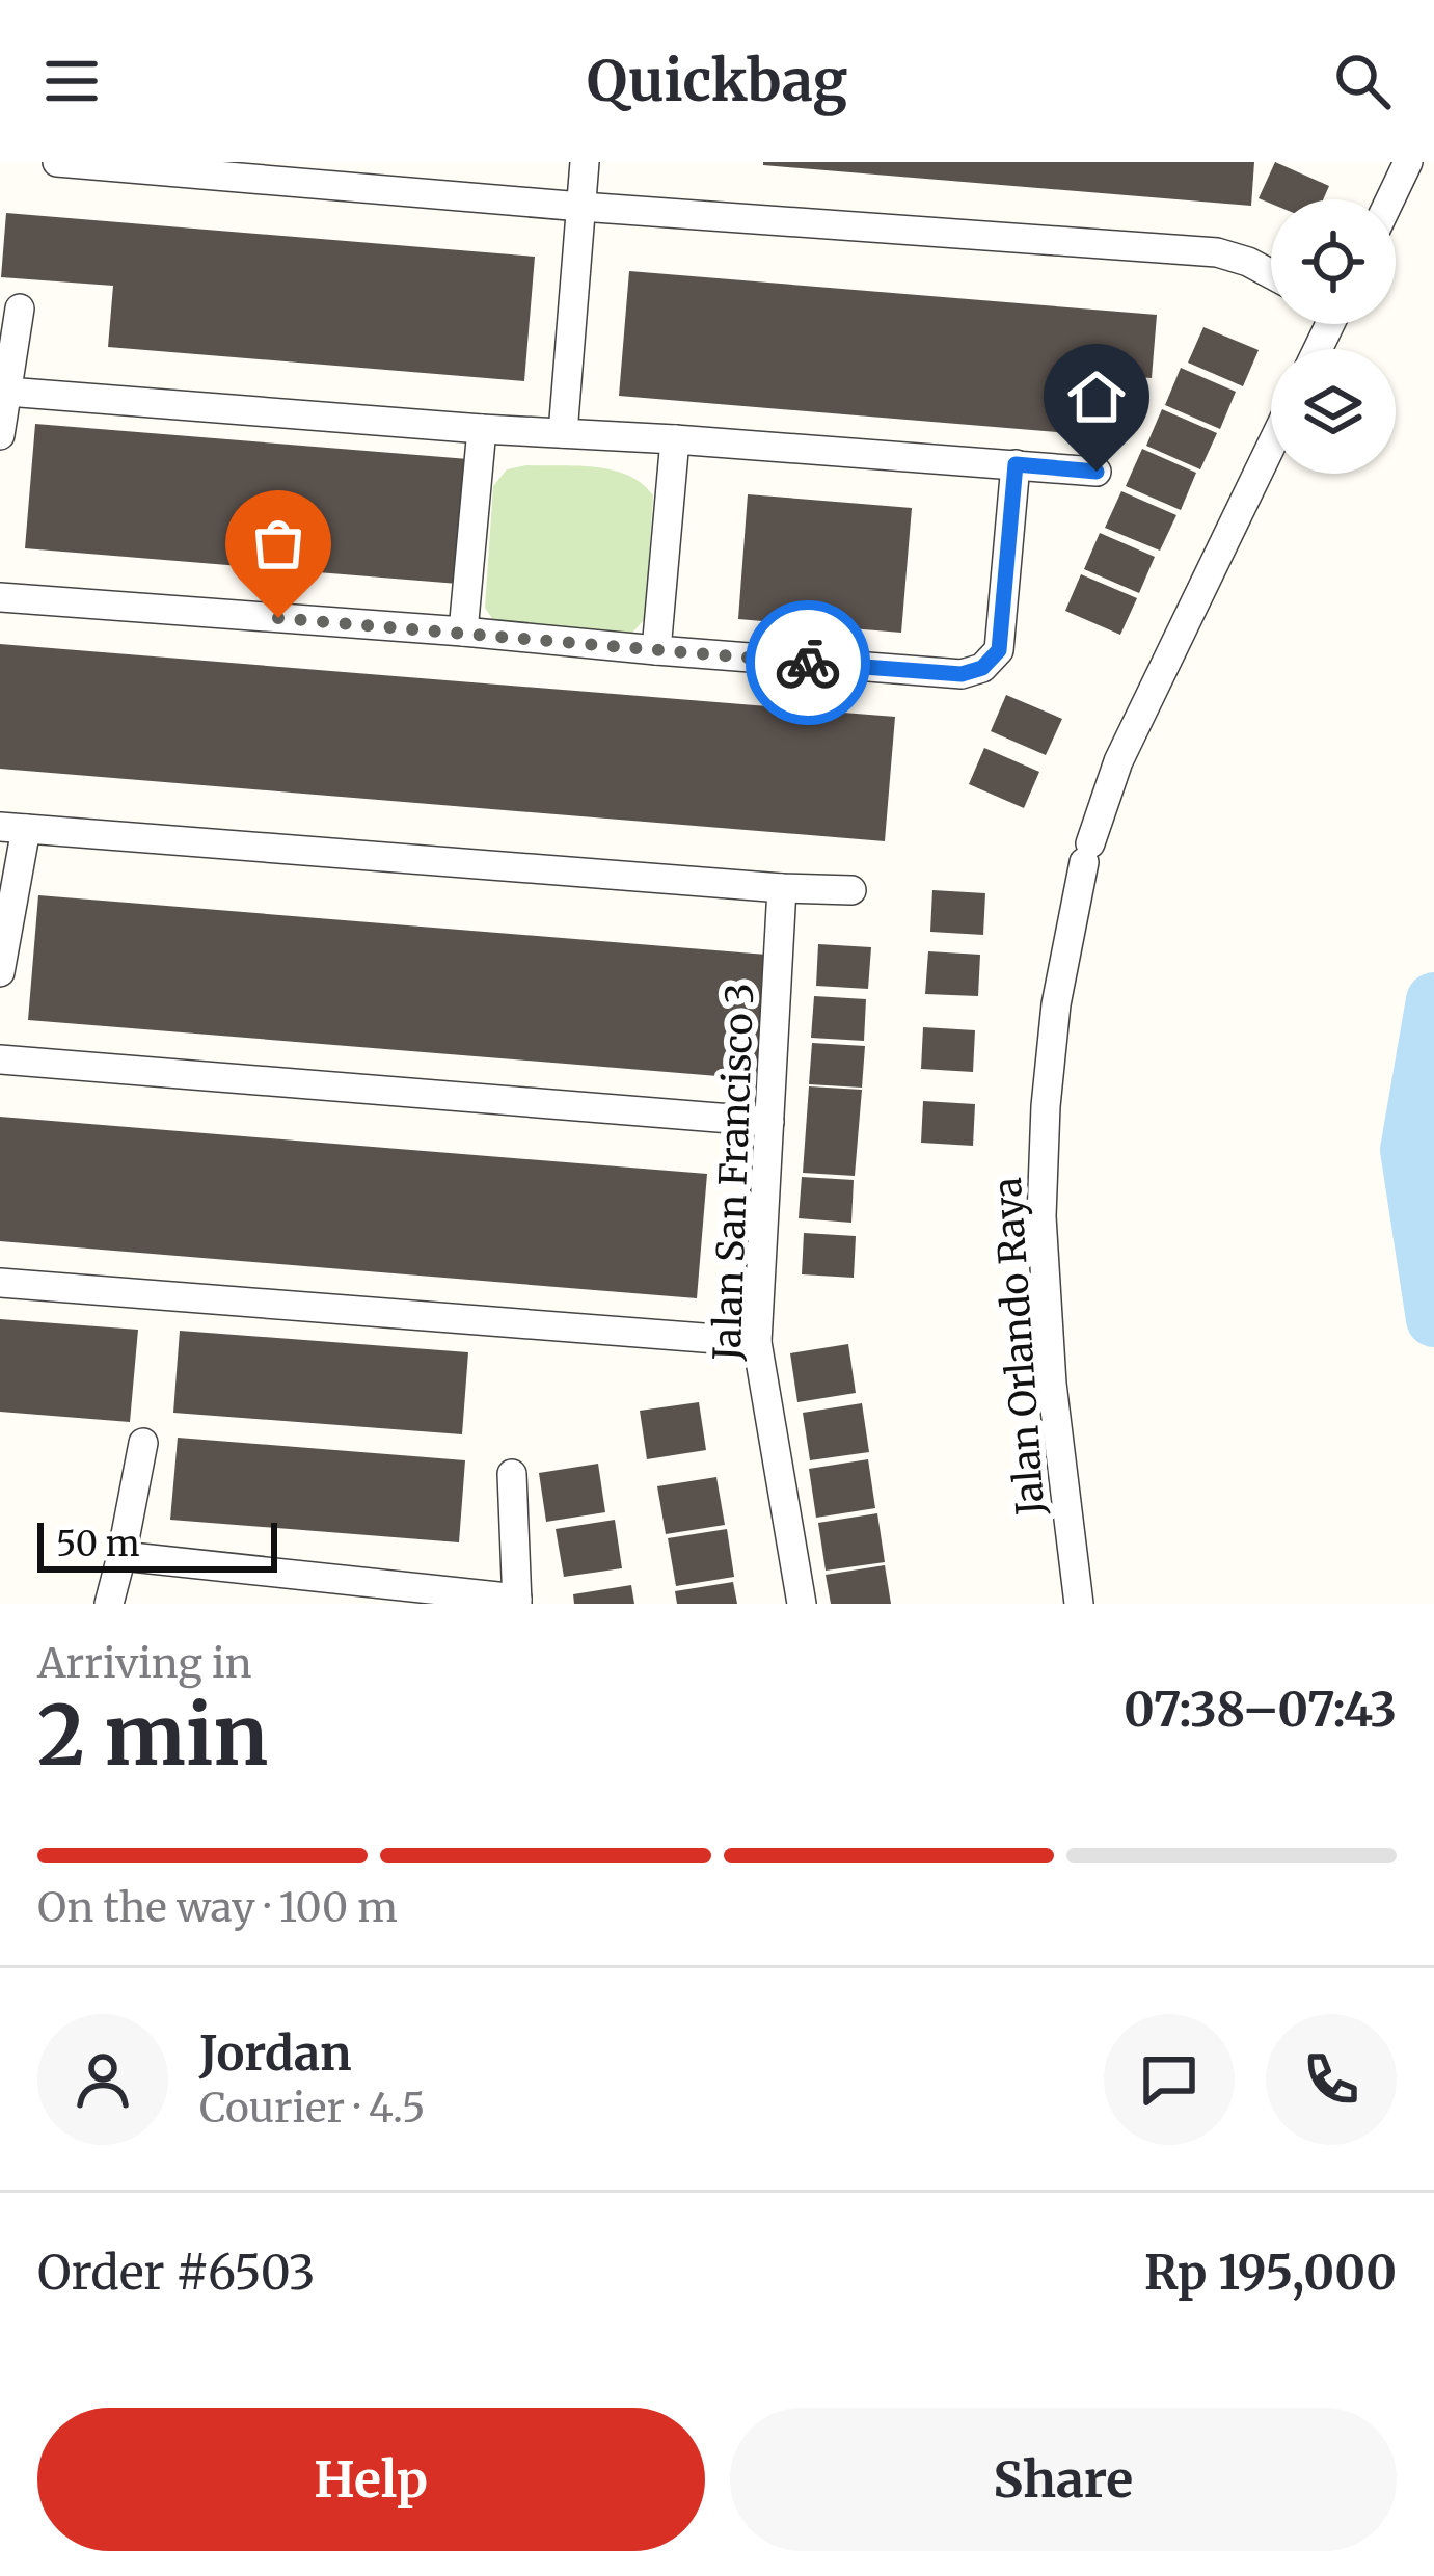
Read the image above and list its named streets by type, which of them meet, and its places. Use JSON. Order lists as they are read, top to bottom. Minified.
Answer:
{"streets":{"street":["Jalan San Francisco 3","Jalan Orlando Raya"]},"scale_bar":"50 m","page":{"header":"Quickbag","scale":"50 m","heading":["2 min","Arriving in","07:38–07:43"],"panel":["Jordan","Courier · 4.5","Order #6503","Rp 195,000"],"bar":"On the way · 100 m","buttons":["Help","Share"]}}
